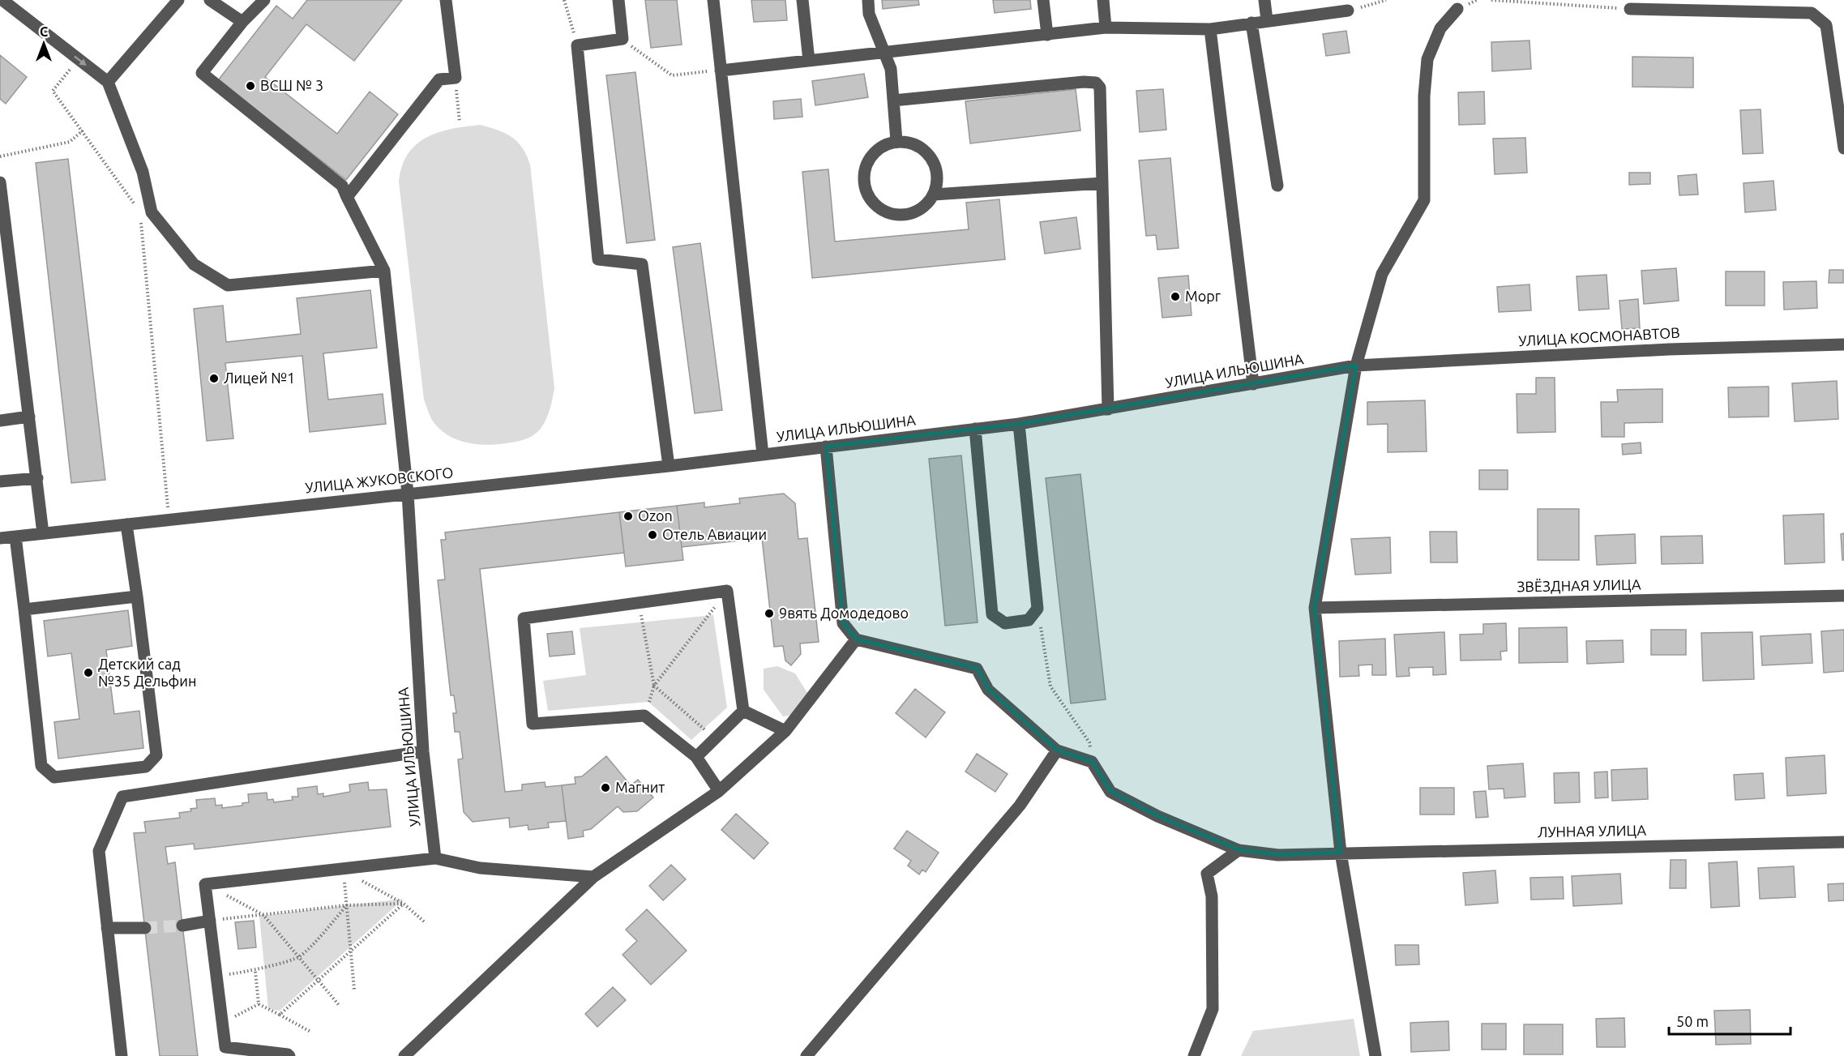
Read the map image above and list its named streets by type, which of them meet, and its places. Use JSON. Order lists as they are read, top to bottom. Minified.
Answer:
{"streets":{"street":["УЛИЦА КОСМОНАВТОВ","УЛИЦА ИЛЬЮШИНА","УЛИЦА ЖУКОВСКОГО","ЗВЁЗДНАЯ УЛИЦА","ЛУННАЯ УЛИЦА"]},"crossings":[["УЛИЦА КОСМОНАВТОВ","УЛИЦА ИЛЬЮШИНА"],["УЛИЦА ИЛЬЮШИНА","УЛИЦА ЖУКОВСКОГО"]],"places":["ВСШ № 3","Морг","Лицей №1","Ozon","Отель Авиации","9вять Домодедово","Детский сад №35 Дельфин","Магнит"],"scale_bar":"50 m","north":"top"}
